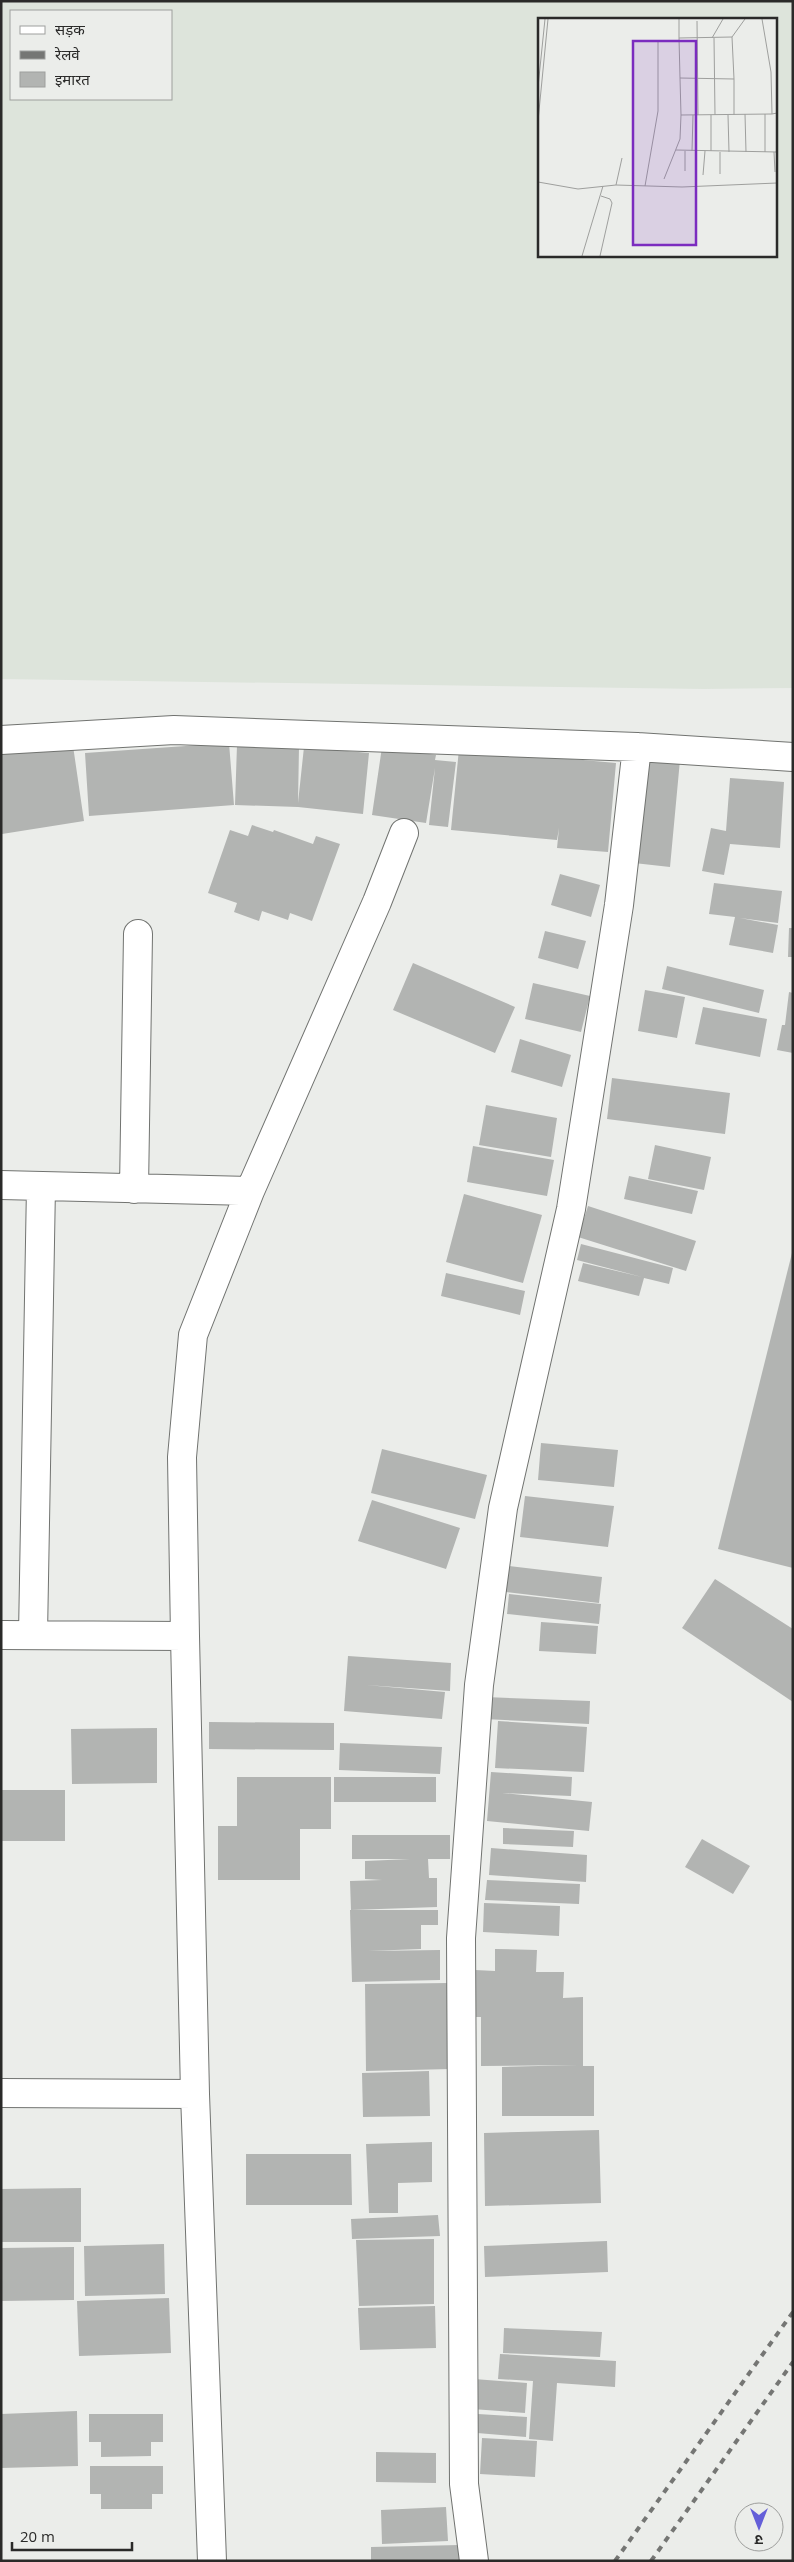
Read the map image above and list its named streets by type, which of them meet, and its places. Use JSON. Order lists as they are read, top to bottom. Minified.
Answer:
{"legend":["सड़क","रेलवे","इमारत"],"scale_bar":"20 m","north":"bottom"}
